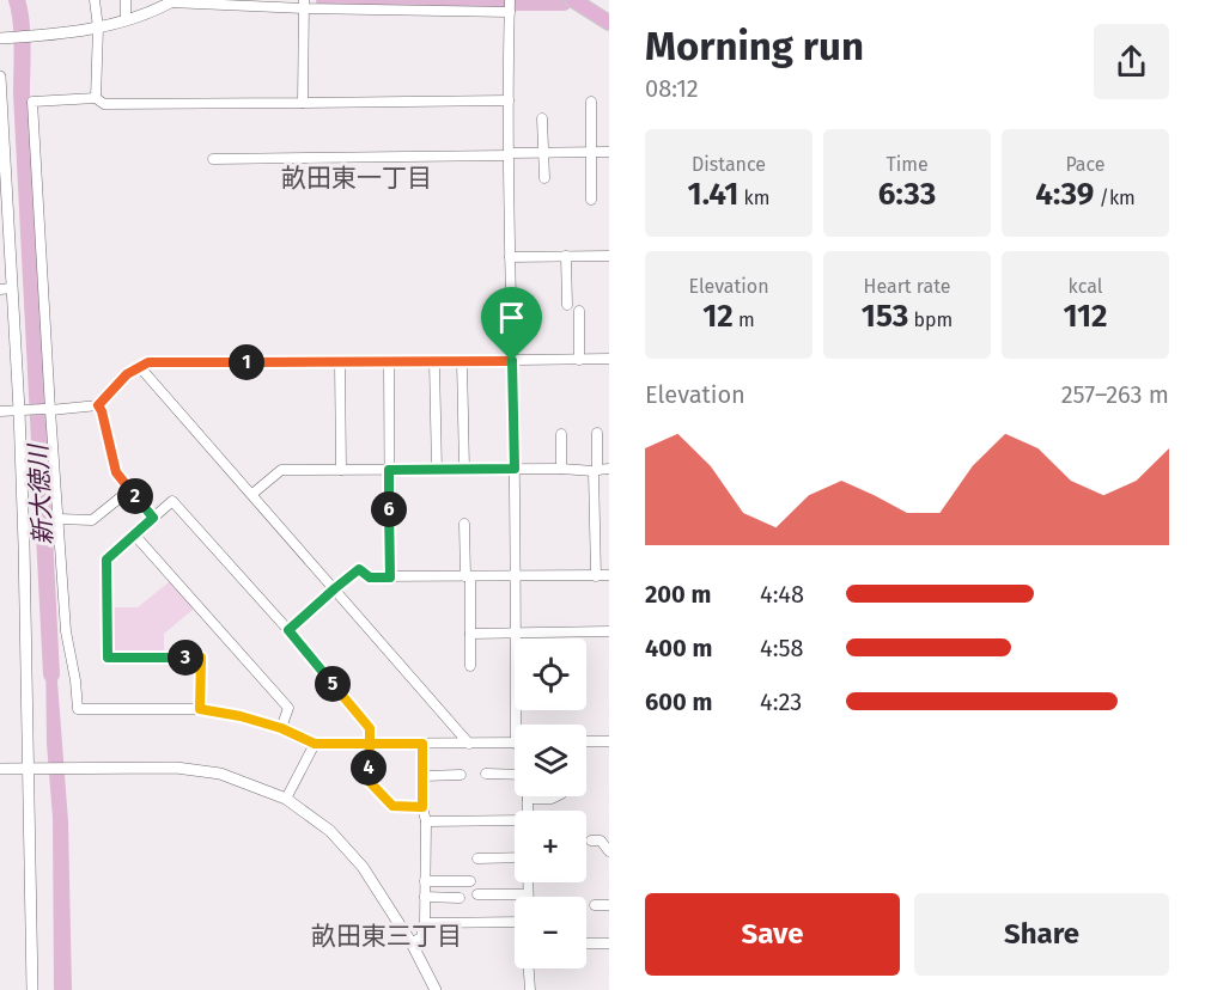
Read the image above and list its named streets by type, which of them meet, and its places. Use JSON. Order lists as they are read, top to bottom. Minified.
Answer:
{"districts":["畝田東一丁目","畝田東三丁目"],"water":["新大徳川"],"page":{"heading":["Morning run","08:12"],"stats":[["Distance","1.41 km"],["Time","6:33"],["Pace","4:39 /km"],["Elevation","12 m"],["Heart rate","153 bpm"],["kcal","112"]],"pins":["1","2","6","3","5","4"],"chart":["Elevation","257–263 m"],"list":[{"name":"200 m","note":"4:48"},{"name":"400 m","note":"4:58"},{"name":"600 m","note":"4:23"}],"map_buttons":["+","−"],"buttons":["Save","Share"]}}
